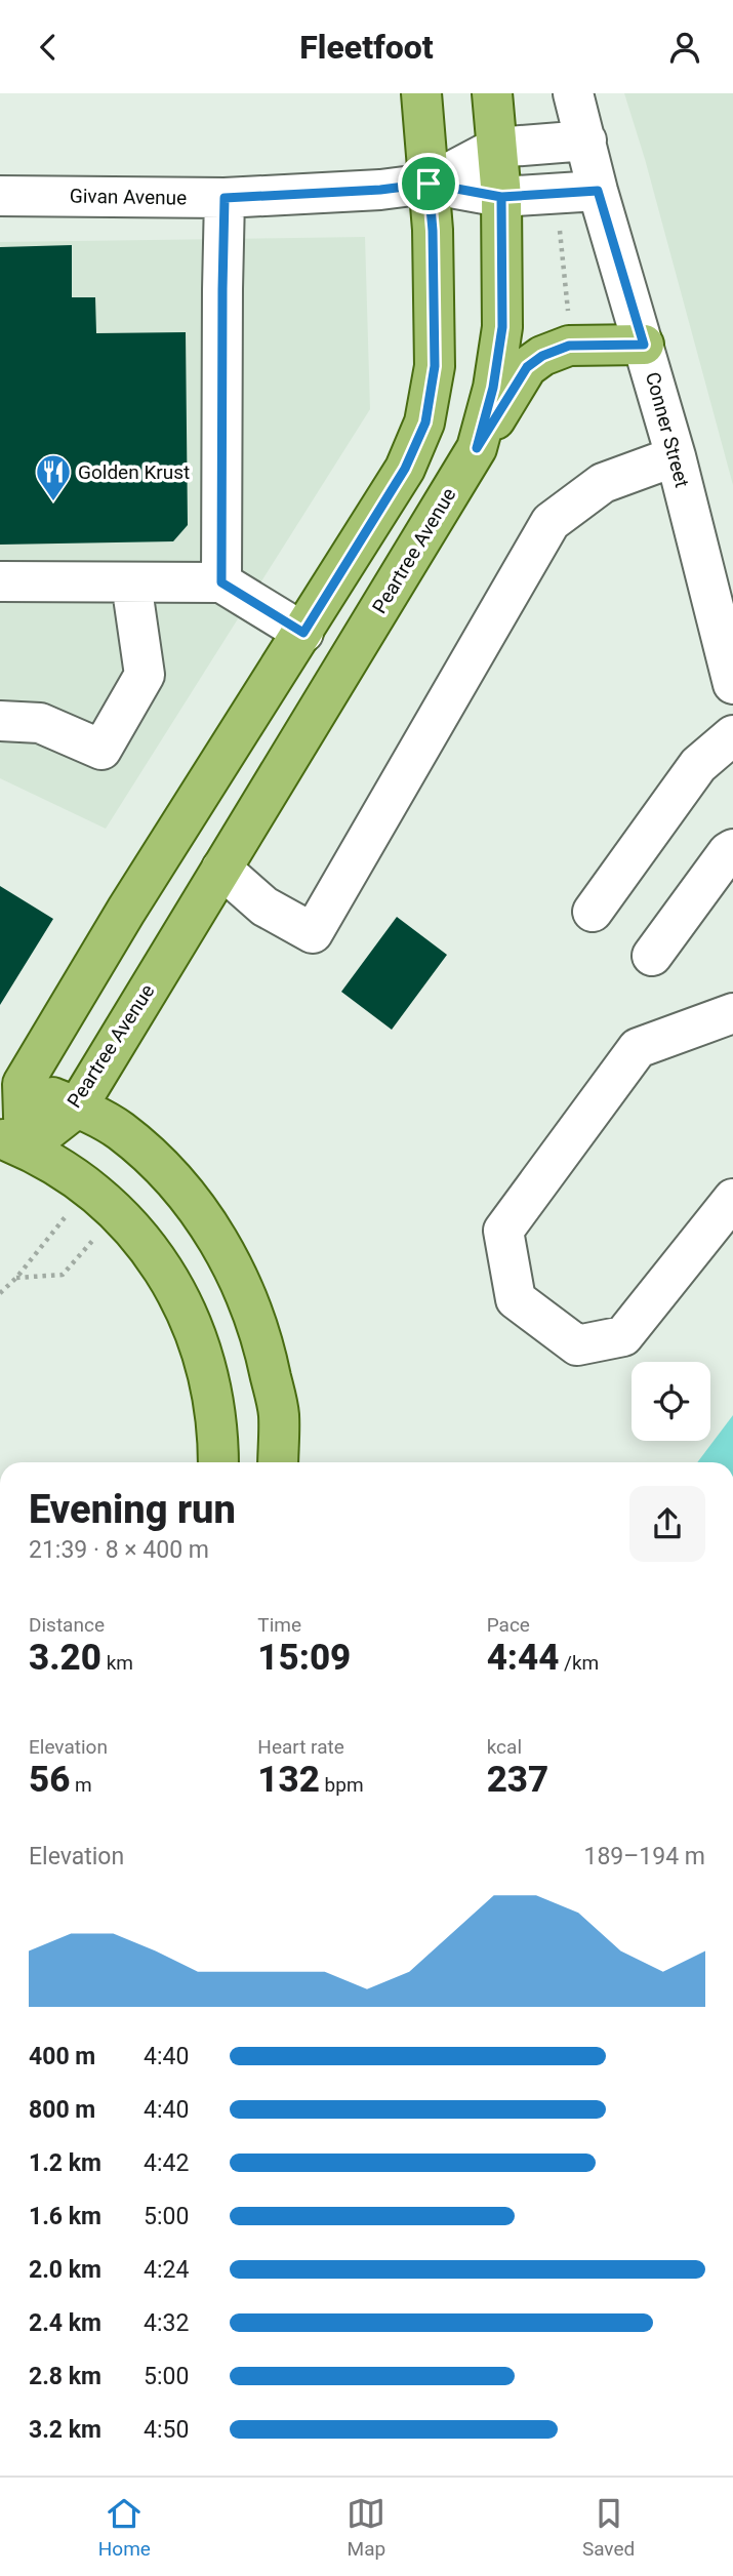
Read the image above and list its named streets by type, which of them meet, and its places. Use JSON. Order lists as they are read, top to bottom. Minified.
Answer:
{"streets":{"main road":["Peartree Avenue"],"street":["Givan Avenue","Conner Street"]},"crossings":[["Givan Avenue","Conner Street"],["Givan Avenue","Peartree Avenue"]],"places":{"restaurant":["Golden Krust"]},"page":{"header":"Fleetfoot","heading":["Evening run","21:39 · 8 × 400 m"],"stats":[["Distance","3.20 km"],["Time","15:09"],["Pace","4:44 /km"],["Elevation","56 m"],["Heart rate","132 bpm"],["kcal","237"]],"chart":["Elevation","189–194 m"],"list":[{"name":"400 m","note":"4:40"},{"name":"800 m","note":"4:40"},{"name":"1.2 km","note":"4:42"},{"name":"1.6 km","note":"5:00"},{"name":"2.0 km","note":"4:24"},{"name":"2.4 km","note":"4:32"},{"name":"2.8 km","note":"5:00"},{"name":"3.2 km","note":"4:50"}],"tabs":["Home","Map","Saved"]}}
